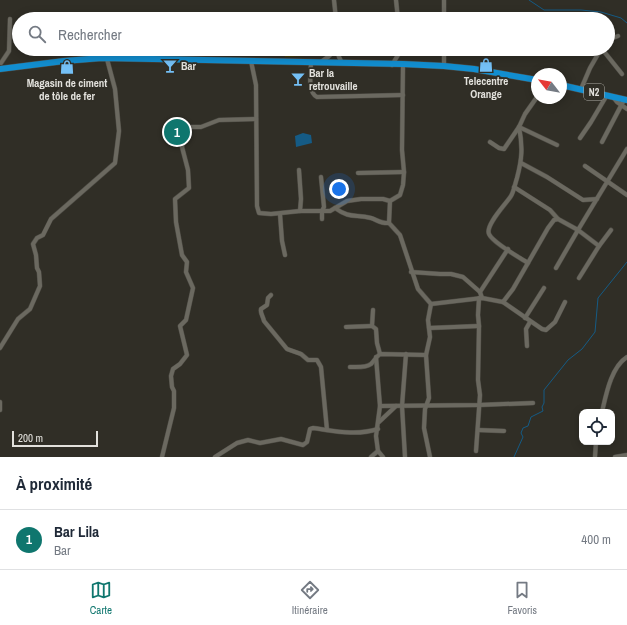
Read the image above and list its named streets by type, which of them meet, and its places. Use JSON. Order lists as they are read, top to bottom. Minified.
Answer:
{"streets":{"highway":["N2"]},"places":{"shop":["Telecentre Orange","Magasin de ciment de tôle de fer"],"bar":["Bar","Bar la retrouvaille"]},"scale_bar":"200 m","north":"top left","page":{"search":"Rechercher","pins":"1","scale":"200 m","heading":"À proximité","list":[{"mark":"1","name":"Bar Lila","note":"Bar","value":"400 m"}],"nav":["Carte","Itinéraire","Favoris"]}}
